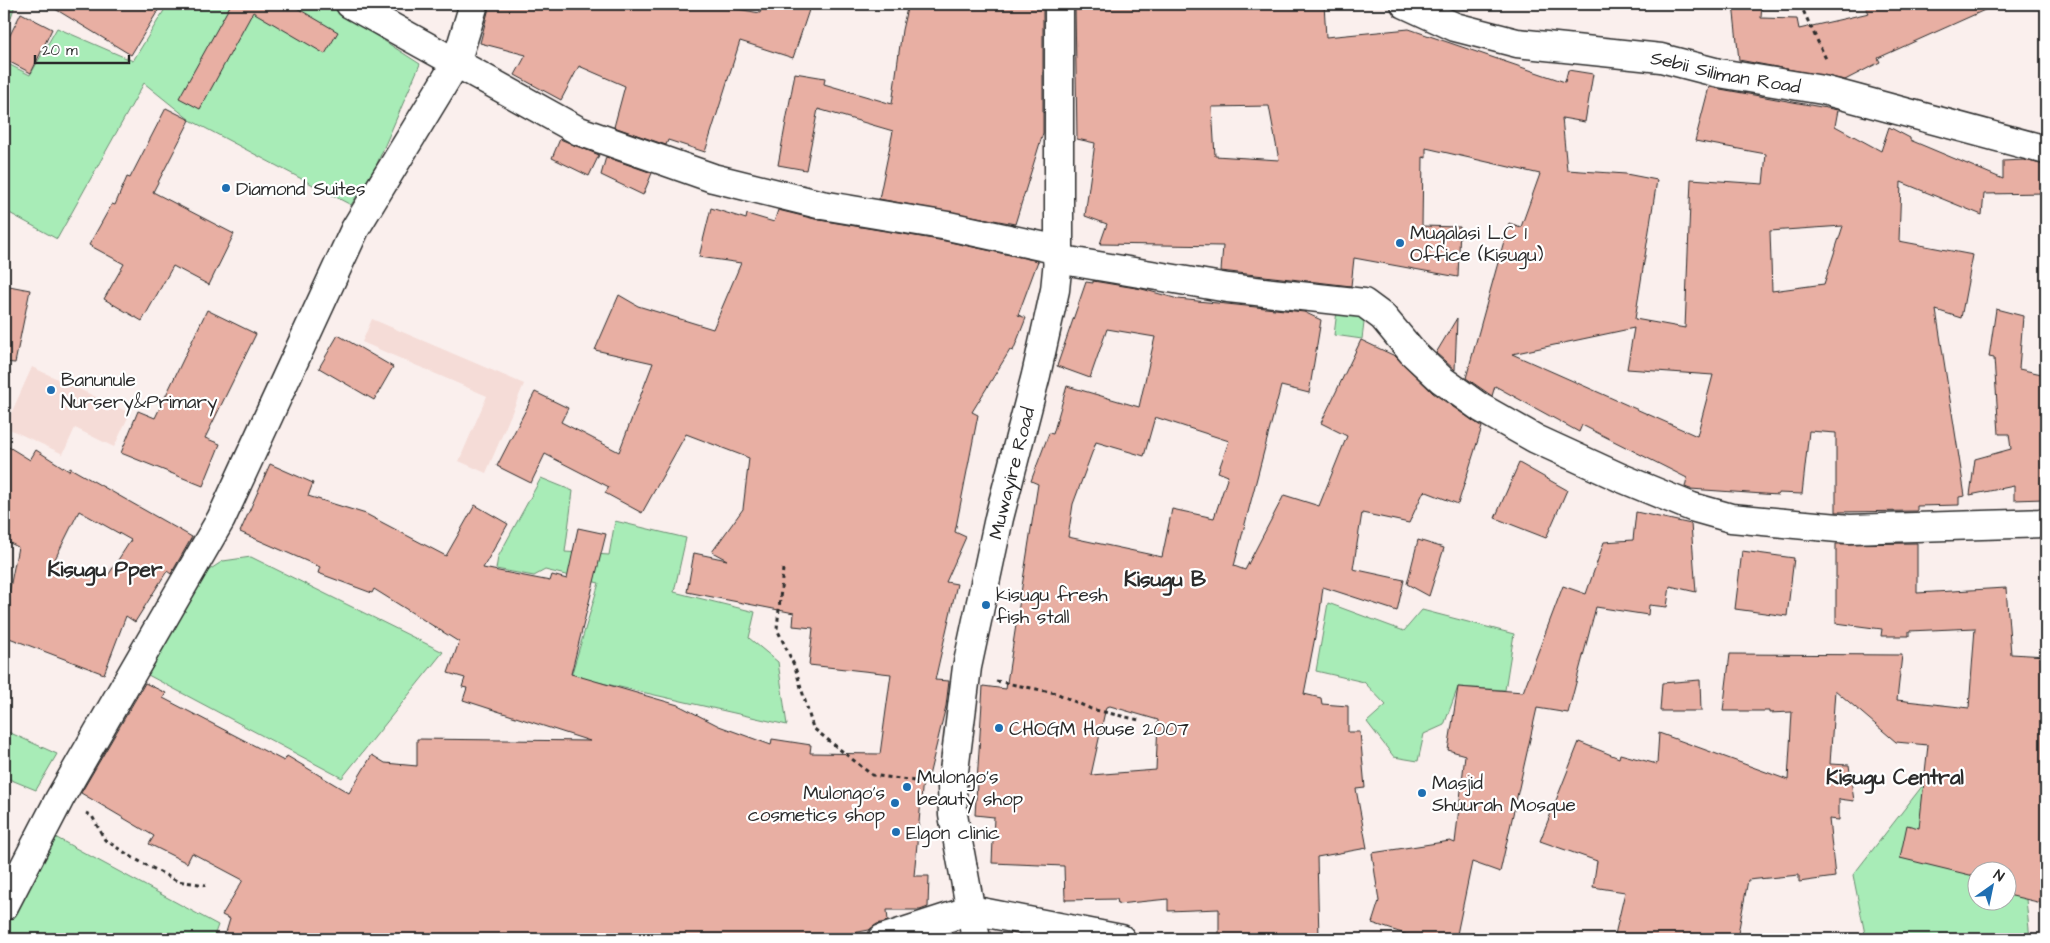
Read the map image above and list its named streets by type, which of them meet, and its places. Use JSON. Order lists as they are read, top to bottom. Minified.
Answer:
{"streets":{"street":["Sebii Siliman Road","Muwayire Road"]},"districts":["Kisugu Pper","Kisugu B","Kisugu Central"],"places":["Diamond Suites","Mugalasi L.C 1 Office (Kisugu)","Banunule Nursery&Primary","kisugu fresh fish stall","CHOGM House 2007","Mulongo's beauty shop","Masjid Shuurah Mosque","Mulongo's cosmetics shop","Elgon clinic"],"scale_bar":"20 m","north":"top right"}
